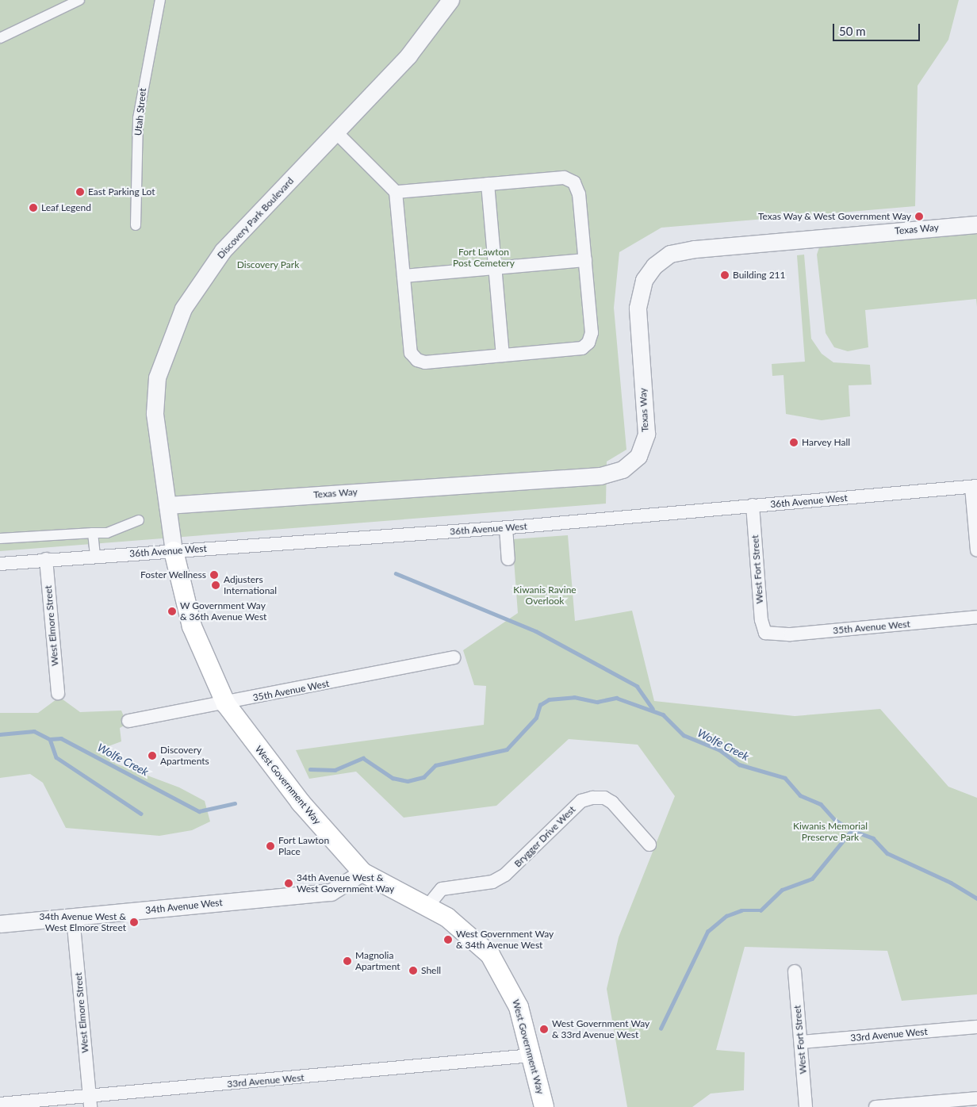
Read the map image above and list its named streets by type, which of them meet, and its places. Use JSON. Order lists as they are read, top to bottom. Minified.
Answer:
{"streets":{"main road":["West Government Way"],"street":["Utah Street","Discovery Park Boulevard","Texas Way","36th Avenue West","West Fort Street","West Elmore Street","35th Avenue West","Brygger Drive West","34th Avenue West","33rd Avenue West"]},"crossings":[["Discovery Park Boulevard","Texas Way"],["Discovery Park Boulevard","36th Avenue West"],["Discovery Park Boulevard","West Government Way"],["36th Avenue West","West Fort Street"],["36th Avenue West","West Elmore Street"],["36th Avenue West","West Government Way"],["West Fort Street","35th Avenue West"],["West Fort Street","33rd Avenue West"],["West Elmore Street","34th Avenue West"],["West Elmore Street","33rd Avenue West"],["35th Avenue West","West Government Way"],["West Government Way","Brygger Drive West"],["West Government Way","34th Avenue West"],["West Government Way","33rd Avenue West"]],"water":["Wolfe Creek"],"parks":["Fort Lawton Post Cemetery","Discovery Park","Kiwanis Ravine Overlook","Kiwanis Memorial Preserve Park"],"places":["East Parking Lot","Leaf Legend","Texas Way & West Government Way","Building 211","Harvey Hall","Foster Wellness","Adjusters International","W Government Way & 36th Avenue West","Discovery Apartments","Fort Lawton Place","34th Avenue West & West Government Way","34th Avenue West & West Elmore Street","West Government Way & 34th Avenue West","Magnolia Apartment","Shell","West Government Way & 33rd Avenue West"],"scale_bar":"50 m"}
